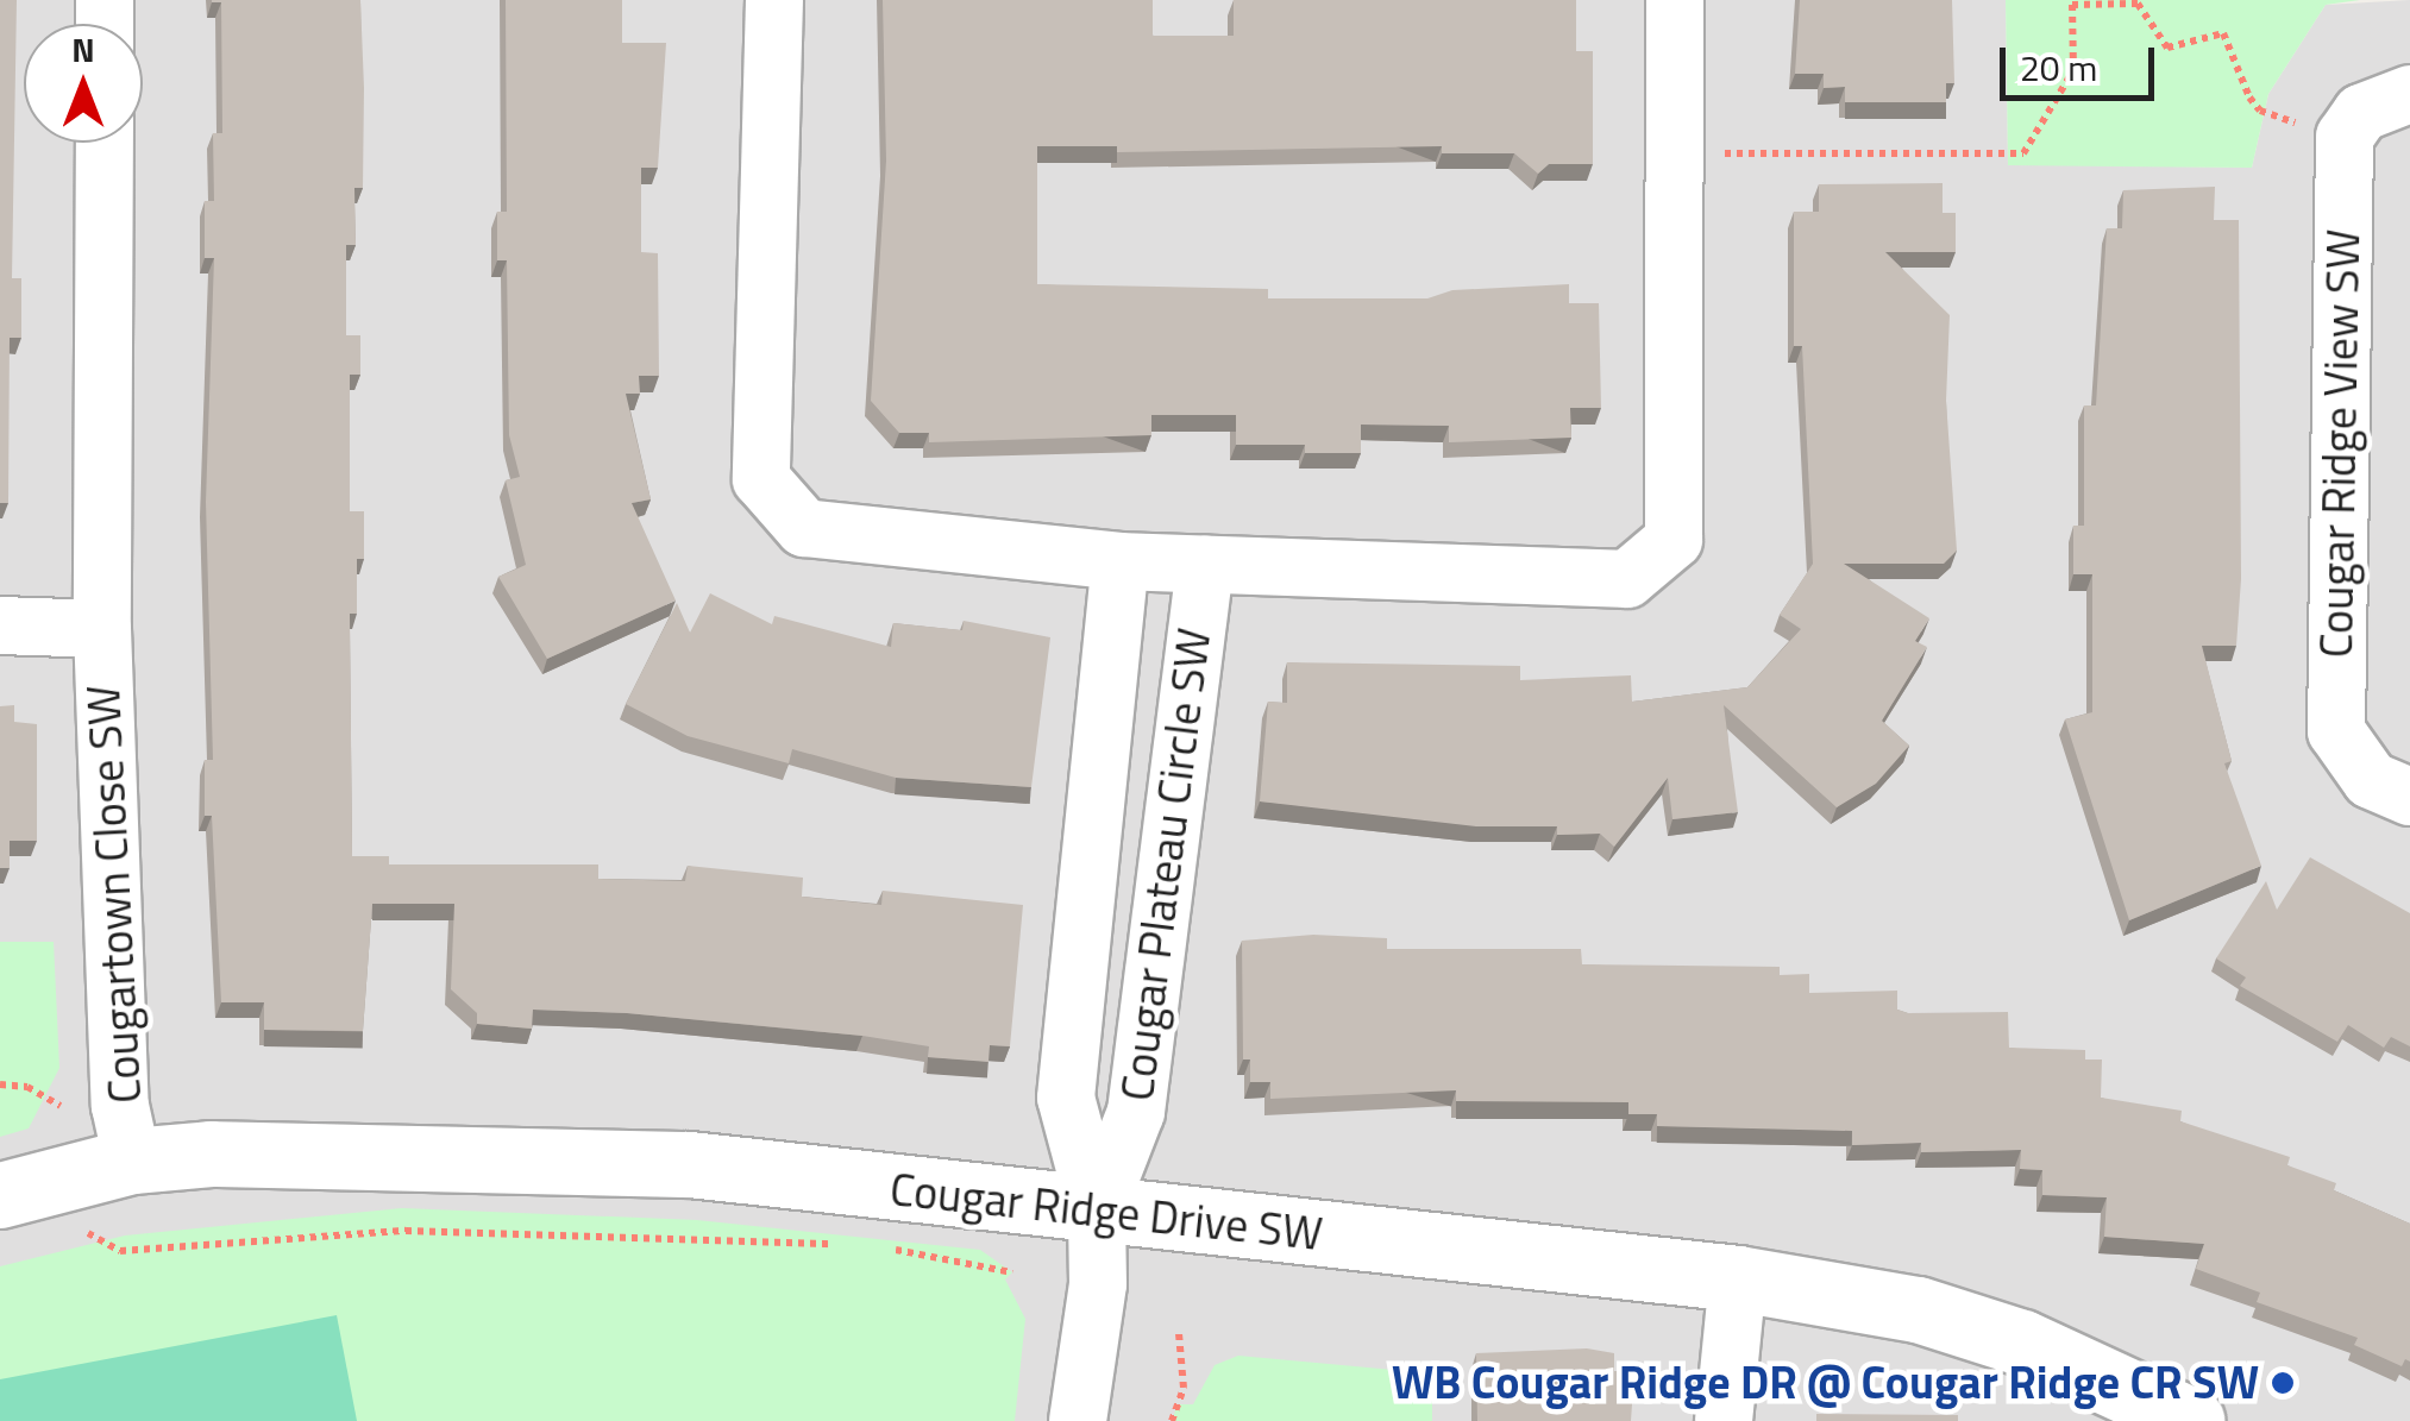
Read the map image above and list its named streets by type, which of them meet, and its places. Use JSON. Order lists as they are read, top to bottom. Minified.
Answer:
{"streets":{"street":["Cougar Ridge View SW","Cougar Plateau Circle SW","Cougartown Close SW","Cougar Ridge Drive SW"]},"crossings":[["Cougar Plateau Circle SW","Cougar Ridge Drive SW"],["Cougartown Close SW","Cougar Ridge Drive SW"]],"places":["WB Cougar Ridge DR @ Cougar Ridge CR SW"],"scale_bar":"20 m","north":"top"}
